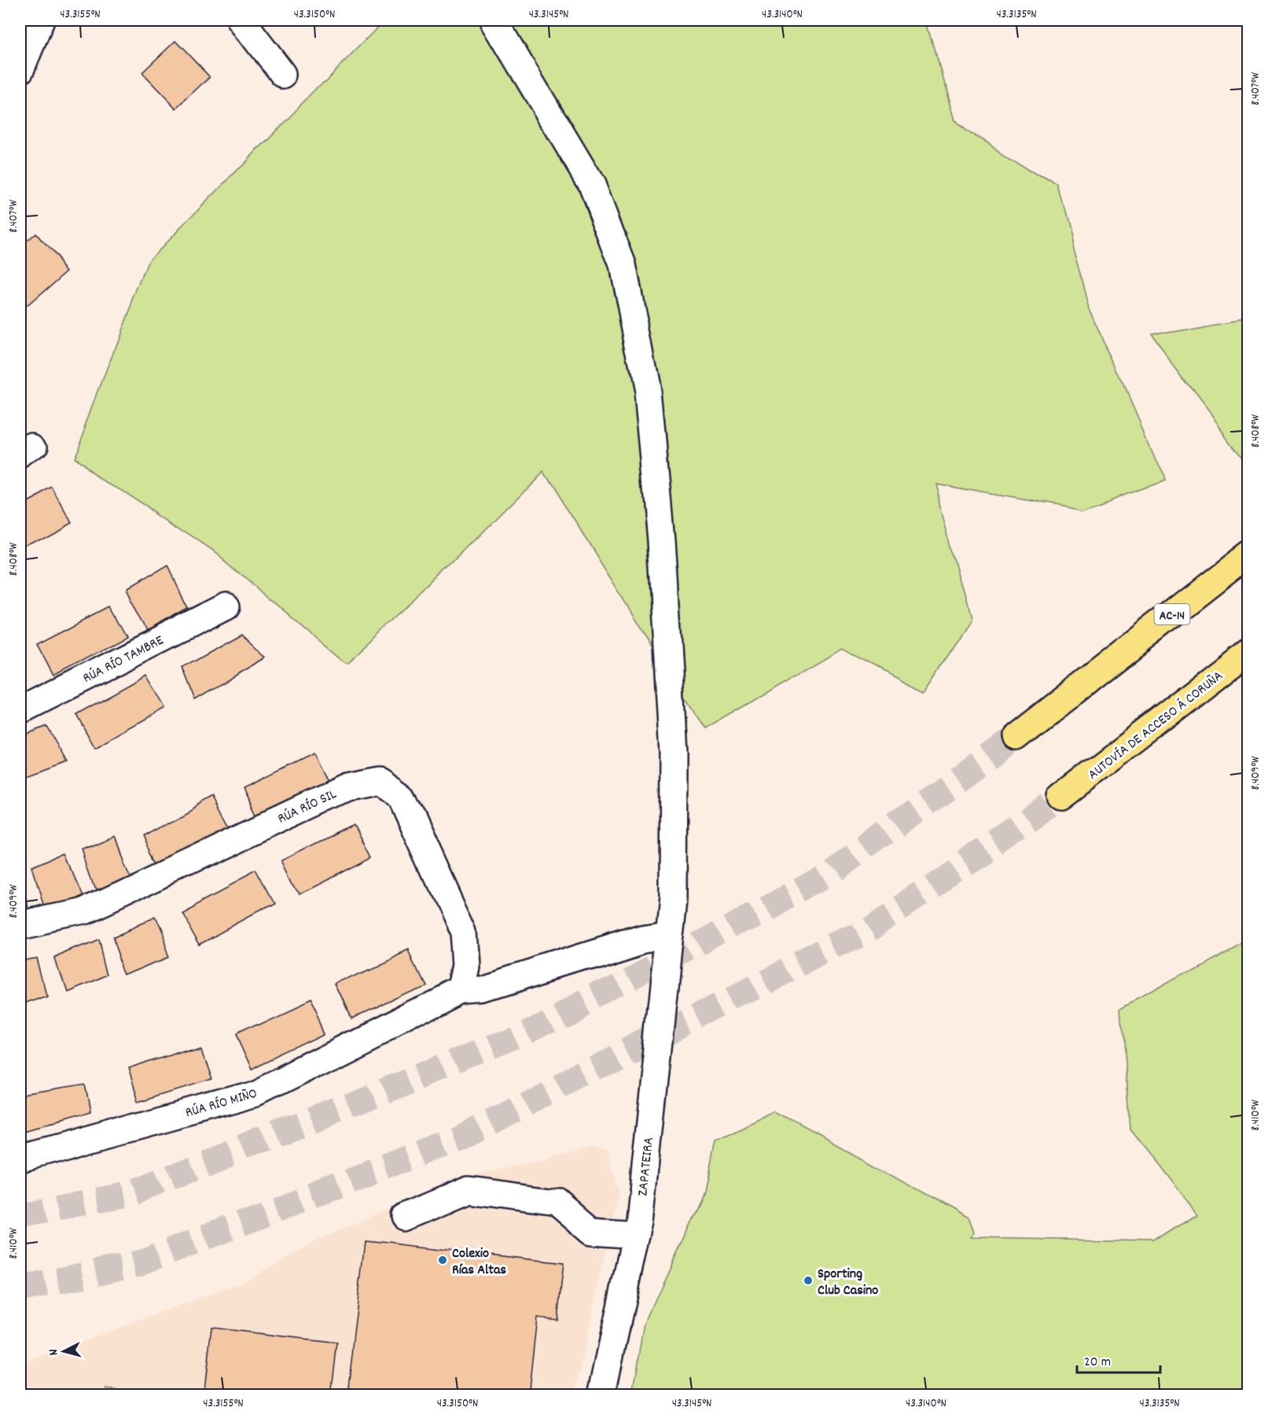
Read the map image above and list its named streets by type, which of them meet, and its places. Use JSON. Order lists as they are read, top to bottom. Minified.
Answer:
{"streets":{"highway":["AC-14","AUTOVÍA DE ACCESO Á CORUÑA"],"street":["RÚA RÍO TAMBRE","RÚA RÍO SIL","RÚA RÍO MIÑO","ZAPATEIRA"]},"crossings":[["RÚA RÍO SIL","RÚA RÍO MIÑO"]],"places":["Colexio Rías Altas","Sporting Club Casino"],"scale_bar":"20 m","north":"left","coordinates":["43.3155°N","43.3150°N","43.3145°N","43.3140°N","43.3135°N","8.407°W","8.408°W","8.409°W","8.410°W"]}
